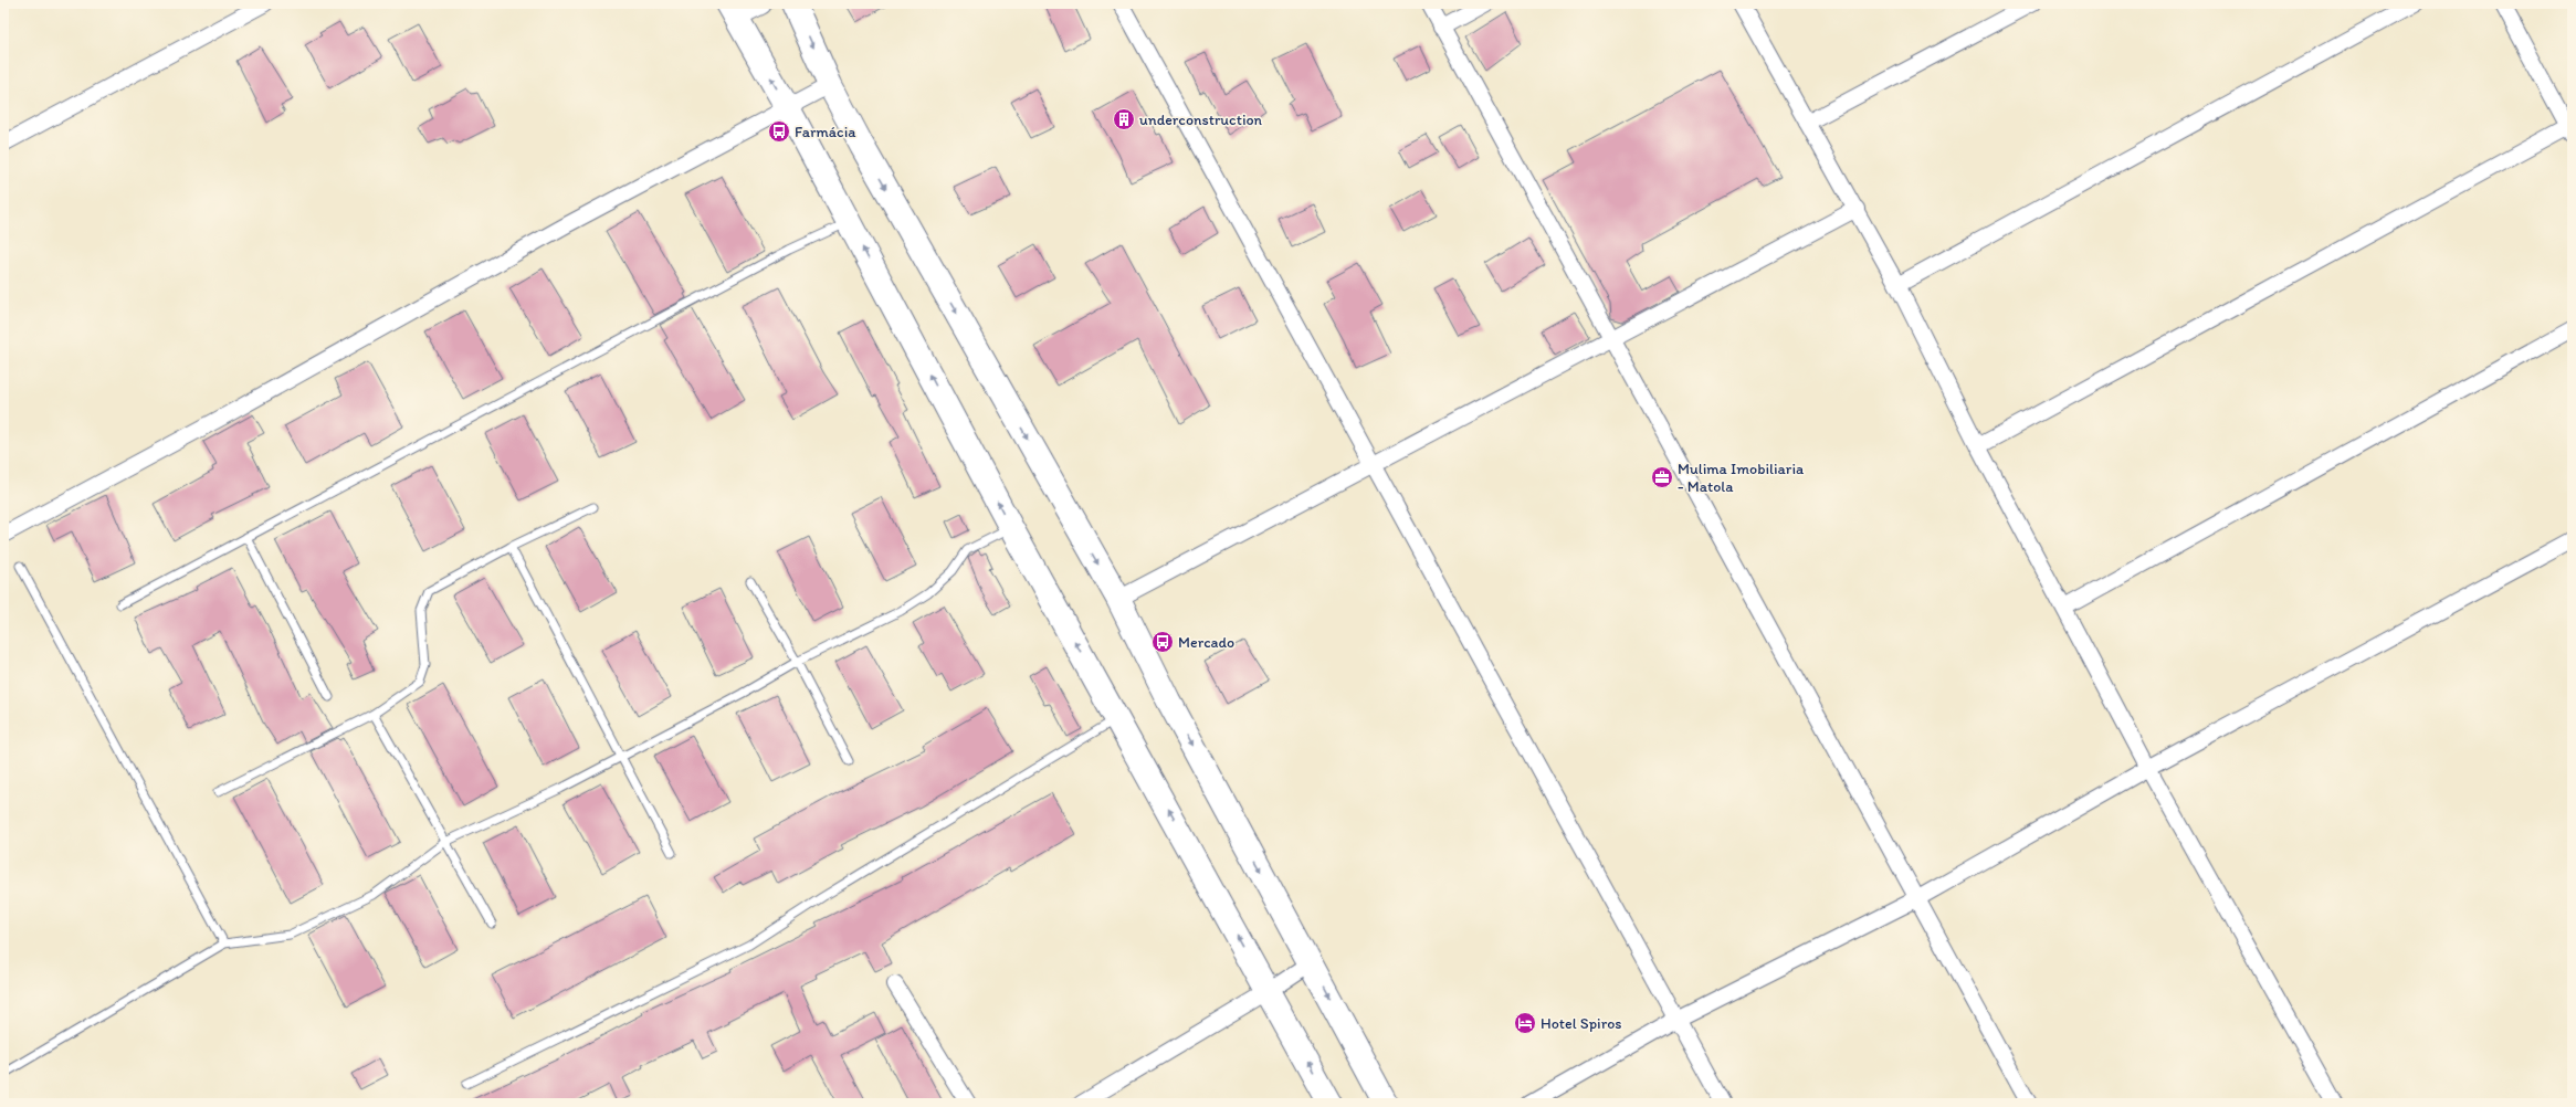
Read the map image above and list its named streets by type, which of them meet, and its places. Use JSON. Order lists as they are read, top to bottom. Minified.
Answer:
{"places":{"building":["underconstruction"],"bus stop":["Farmácia","Mercado"],"office":["Mulima Imobiliaria - Matola"],"hotel":["Hotel Spiros"]}}
